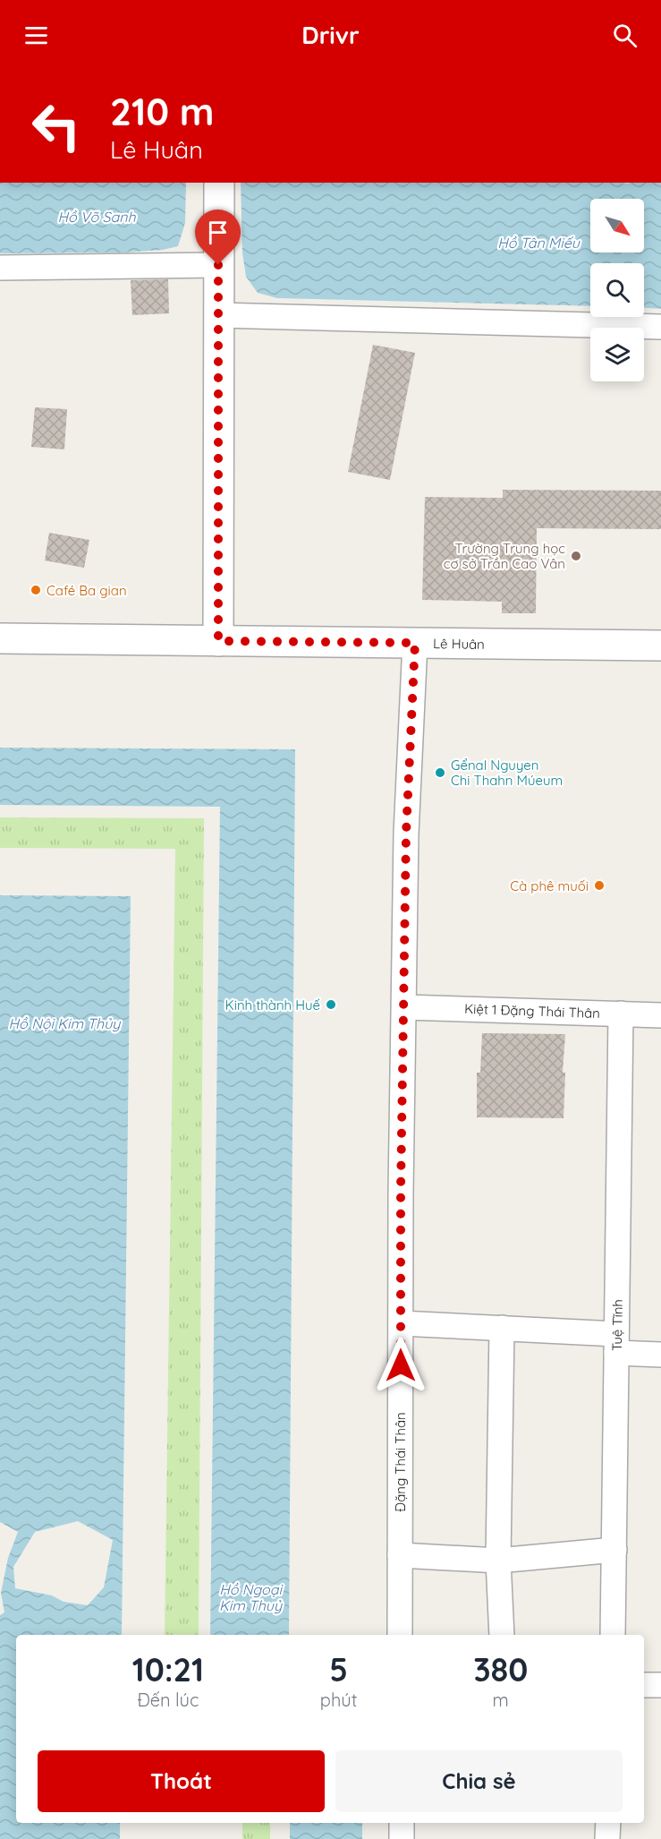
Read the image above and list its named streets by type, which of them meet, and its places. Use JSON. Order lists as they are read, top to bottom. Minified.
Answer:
{"streets":{"street":["Lê Huân","Kiệt 1 Đặng Thái Thân","Tuệ Tĩnh","Đặng Thái Thân"]},"crossings":[["Lê Huân","Đặng Thái Thân"],["Kiệt 1 Đặng Thái Thân","Tuệ Tĩnh"],["Kiệt 1 Đặng Thái Thân","Đặng Thái Thân"]],"water":["Hồ Võ Sanh","Hồ Tân Miếu","Hồ Nội Kim Thủy","Hồ Ngoại Kim Thuỷ"],"places":["Trường Trung học cơ sở Trần Cao Vân","Café Ba gian","Gểnal Nguyen Chi Thahn Múeum","Cà phê muối","Kinh thành Huế"],"north":"bottom right","page":{"header":"Drivr","turn":["210 m","Lê Huân"],"eta":["10:21","Đến lúc","5","phút","380","m"],"buttons":["Thoát","Chia sẻ"]}}
